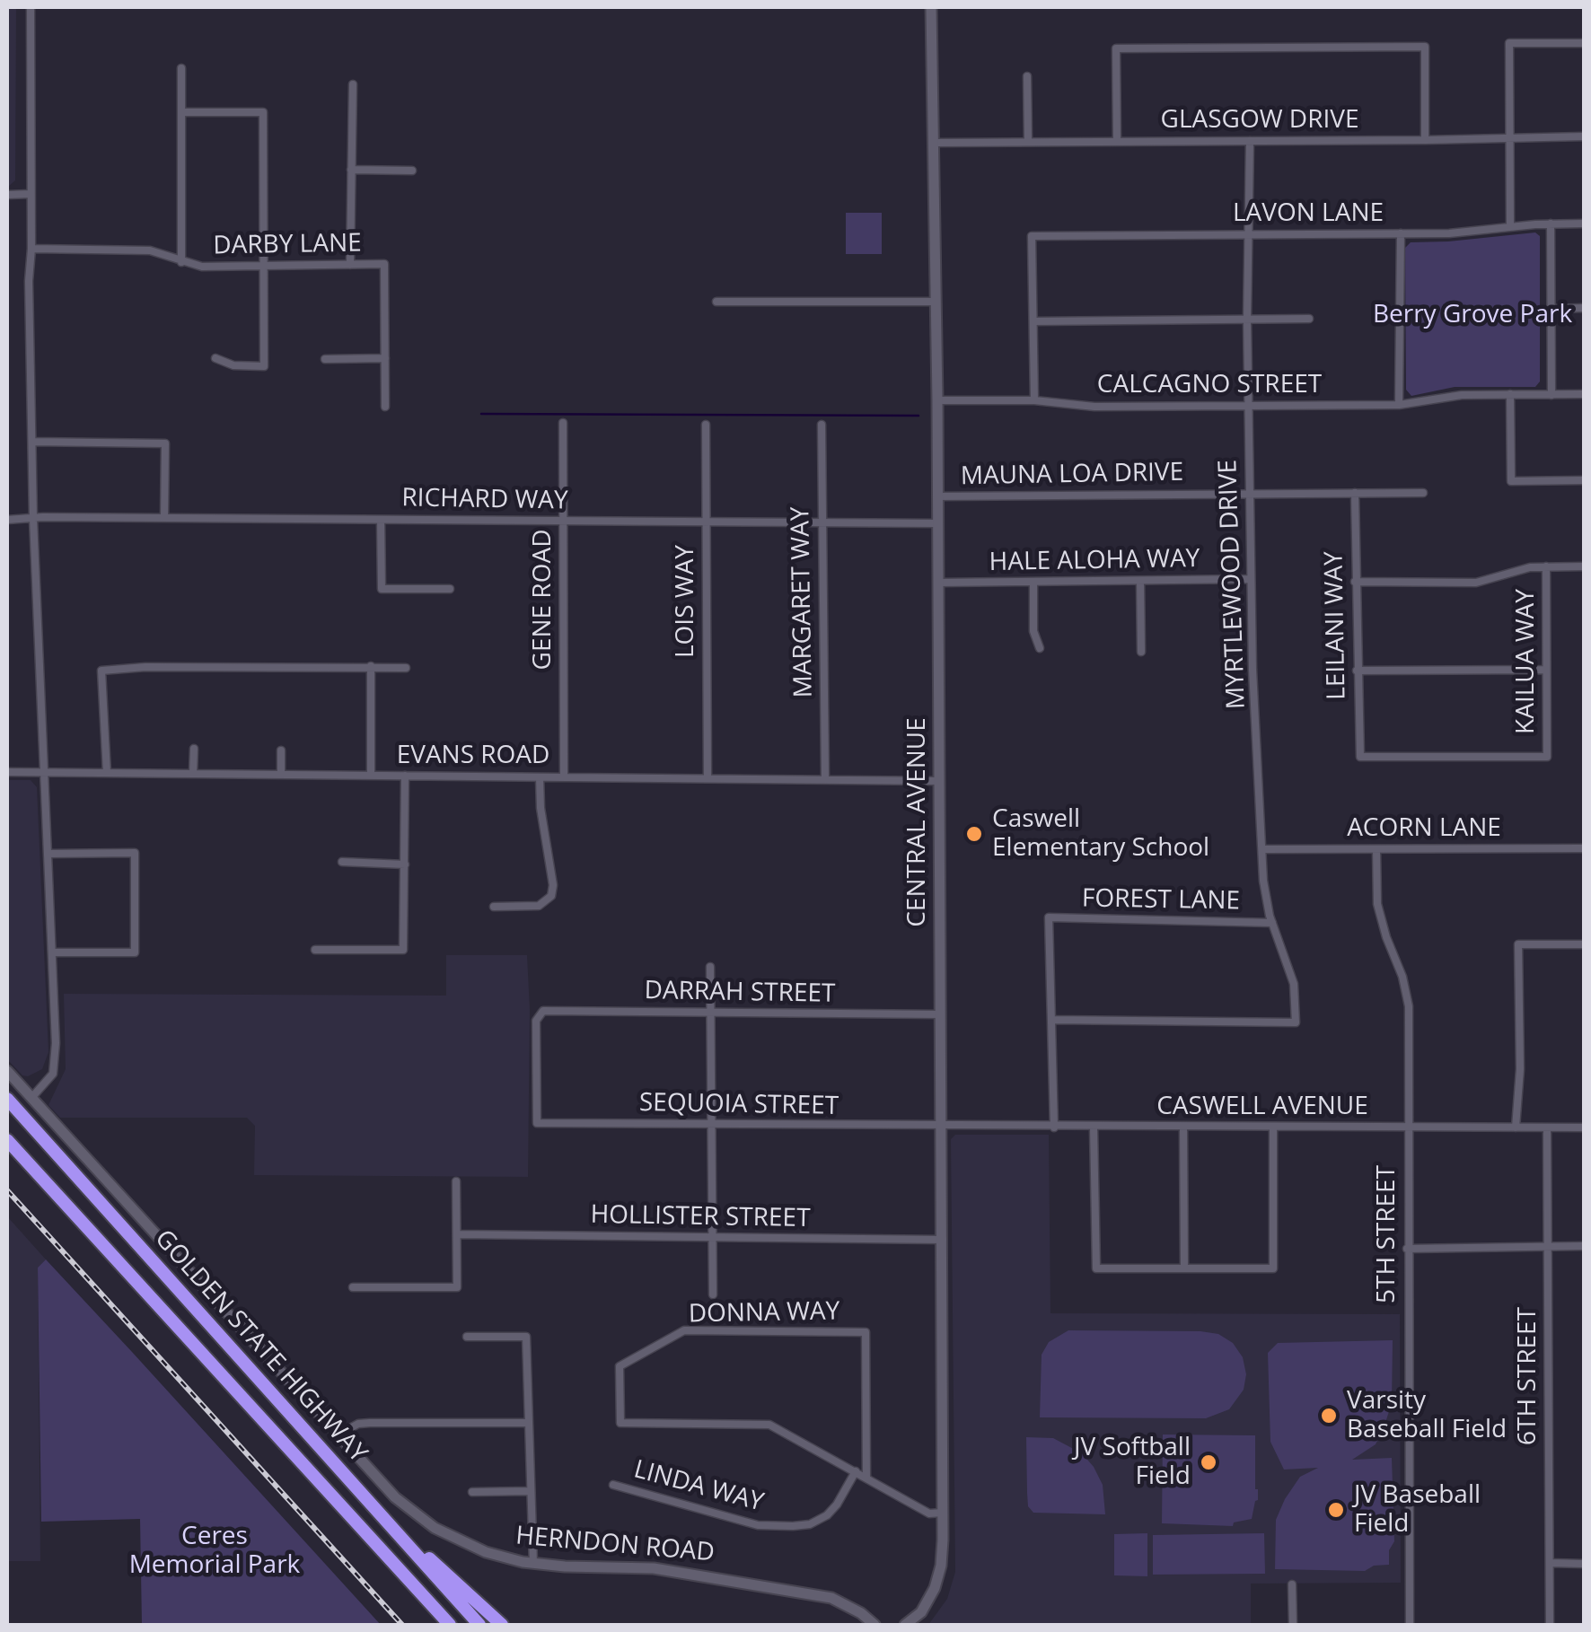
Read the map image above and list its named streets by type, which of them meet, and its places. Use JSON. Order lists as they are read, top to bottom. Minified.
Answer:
{"streets":{"highway":["GOLDEN STATE HIGHWAY"],"street":["GLASGOW DRIVE","LAVON LANE","DARBY LANE","CALCAGNO STREET","MAUNA LOA DRIVE","RICHARD WAY","HALE ALOHA WAY","MYRTLEWOOD DRIVE","GENE ROAD","LOIS WAY","MARGARET WAY","LEILANI WAY","KAILUA WAY","EVANS ROAD","CENTRAL AVENUE","ACORN LANE","FOREST LANE","DARRAH STREET","SEQUOIA STREET","CASWELL AVENUE","HOLLISTER STREET","5TH STREET","DONNA WAY","6TH STREET","LINDA WAY","HERNDON ROAD"]},"crossings":[["GLASGOW DRIVE","MYRTLEWOOD DRIVE"],["GLASGOW DRIVE","CENTRAL AVENUE"],["LAVON LANE","MYRTLEWOOD DRIVE"],["CALCAGNO STREET","MYRTLEWOOD DRIVE"],["CALCAGNO STREET","CENTRAL AVENUE"],["MAUNA LOA DRIVE","MYRTLEWOOD DRIVE"],["MAUNA LOA DRIVE","LEILANI WAY"],["MAUNA LOA DRIVE","CENTRAL AVENUE"],["RICHARD WAY","GENE ROAD"],["RICHARD WAY","LOIS WAY"],["RICHARD WAY","MARGARET WAY"],["RICHARD WAY","CENTRAL AVENUE"],["HALE ALOHA WAY","MYRTLEWOOD DRIVE"],["HALE ALOHA WAY","CENTRAL AVENUE"],["MYRTLEWOOD DRIVE","ACORN LANE"],["MYRTLEWOOD DRIVE","FOREST LANE"],["GENE ROAD","EVANS ROAD"],["LOIS WAY","EVANS ROAD"],["MARGARET WAY","EVANS ROAD"],["LEILANI WAY","KAILUA WAY"],["EVANS ROAD","CENTRAL AVENUE"],["CENTRAL AVENUE","DARRAH STREET"],["CENTRAL AVENUE","SEQUOIA STREET"],["CENTRAL AVENUE","CASWELL AVENUE"],["CENTRAL AVENUE","HOLLISTER STREET"],["ACORN LANE","5TH STREET"],["DARRAH STREET","SEQUOIA STREET"],["SEQUOIA STREET","CASWELL AVENUE"],["CASWELL AVENUE","5TH STREET"],["CASWELL AVENUE","6TH STREET"],["DONNA WAY","LINDA WAY"]],"parks":["Berry Grove Park","Ceres Memorial Park"],"places":["Caswell Elementary School","Varsity Baseball Field","JV Softball Field","JV Baseball Field"]}
